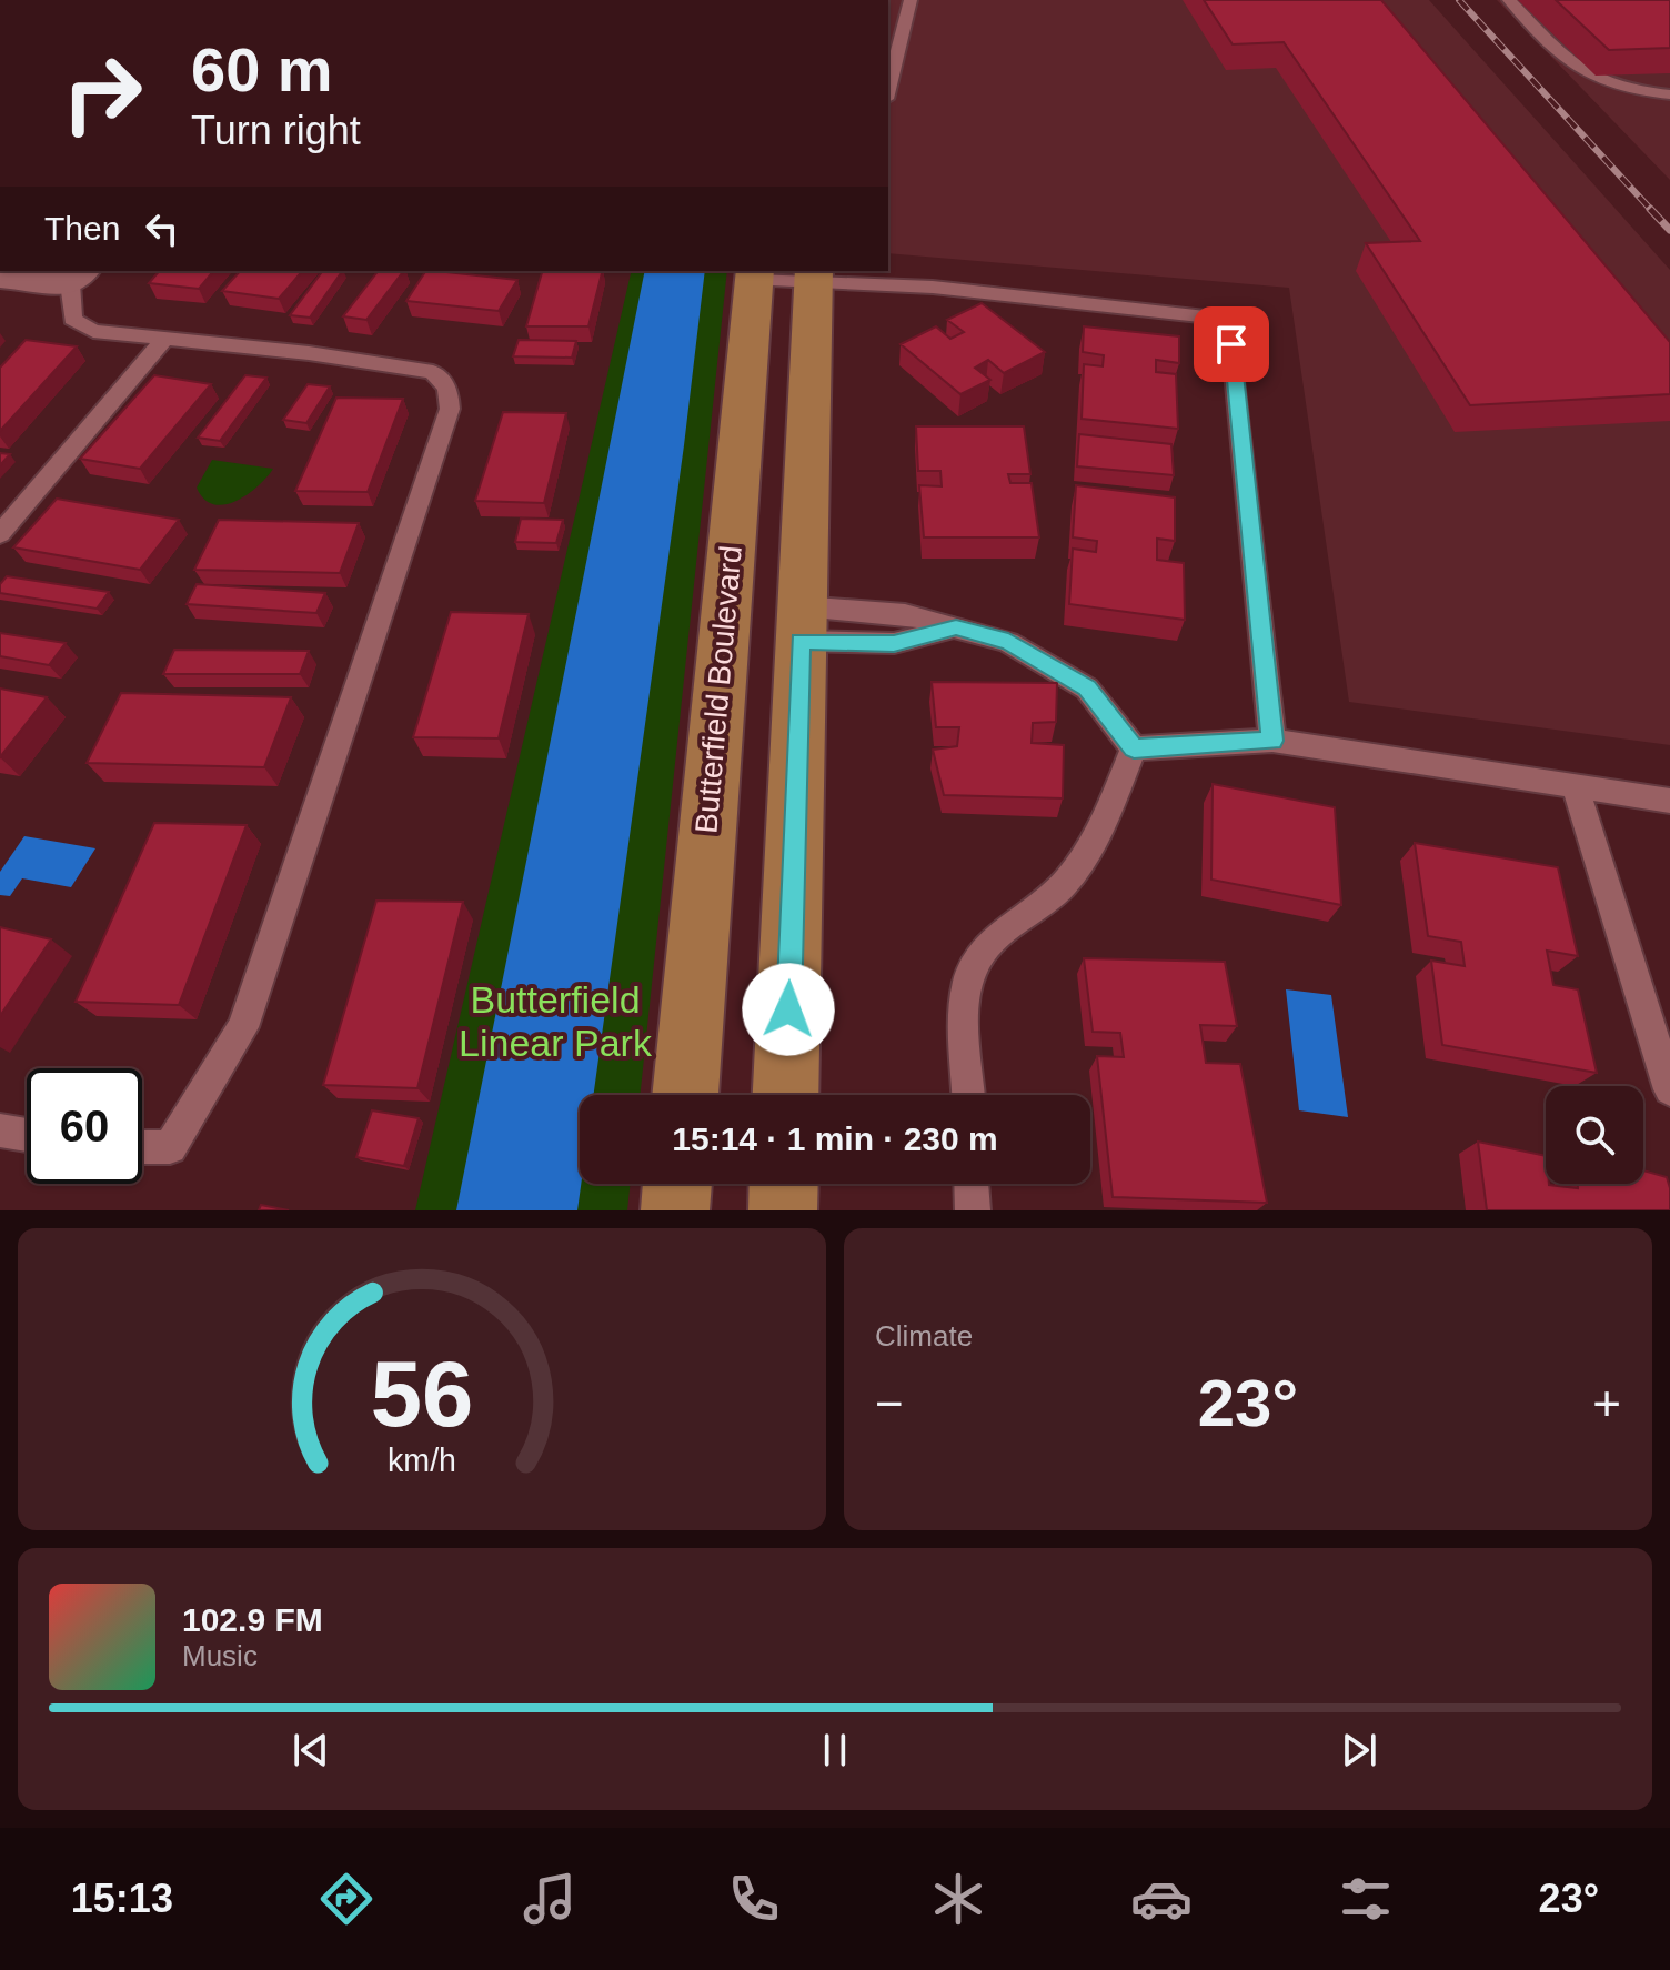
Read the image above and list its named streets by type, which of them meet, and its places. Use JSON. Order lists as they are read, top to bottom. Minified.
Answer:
{"streets":{"main road":["Butterfield Boulevard"]},"parks":["Butterfield Linear Park"],"page":{"turn":["60 m","Turn right"],"then":"Then","limit":"60","trip":"15:14 · 1 min · 230 m","tile":"Climate","heat":["−","23°","+"],"song":["102.9 FM","Music"],"tabs":["15:13","23°"],"gauge":["56","km/h"]}}
